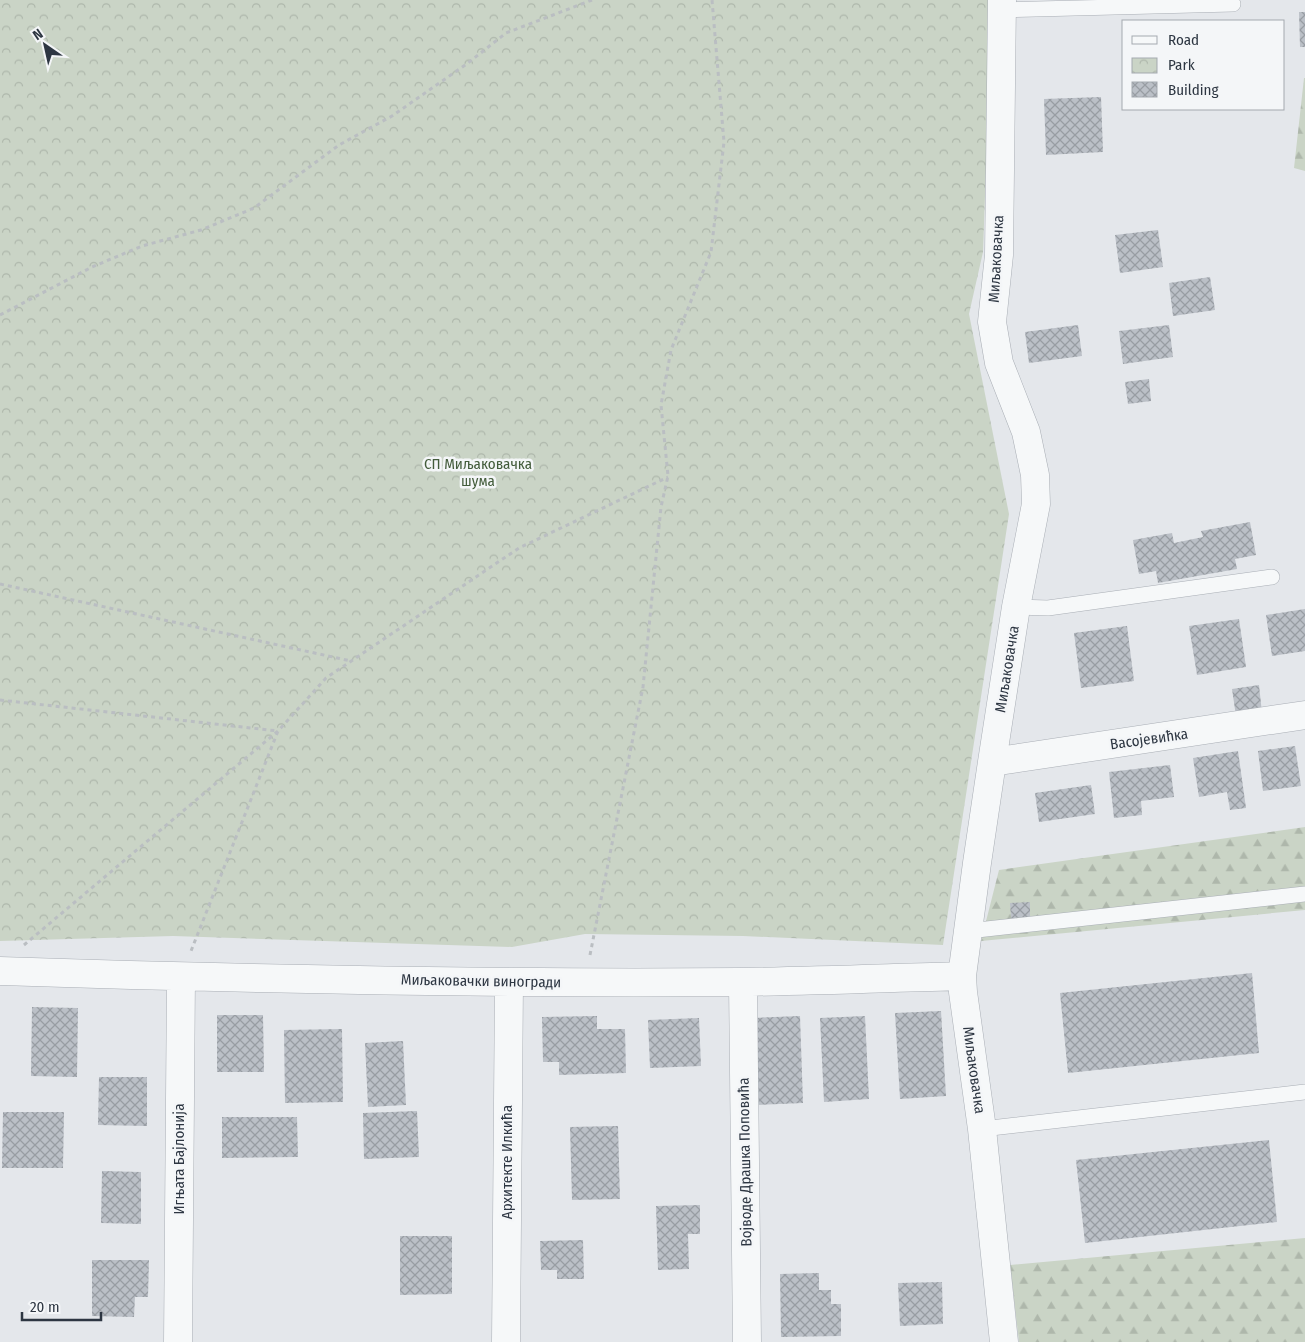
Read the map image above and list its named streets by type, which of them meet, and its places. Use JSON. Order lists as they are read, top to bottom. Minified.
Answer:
{"streets":{"street":["Миљаковачка","Васојевићка","Миљаковачки виногради","Игњата Бајлонија","Архитекте Илкића","Војводе Драшка Поповића"]},"crossings":[["Миљаковачка","Васојевићка"],["Миљаковачка","Миљаковачки виногради"],["Миљаковачки виногради","Игњата Бајлонија"],["Миљаковачки виногради","Архитекте Илкића"],["Миљаковачки виногради","Војводе Драшка Поповића"]],"parks":["СП Миљаковачка шума"],"legend":["Road","Park","Building"],"scale_bar":"20 m","north":"top left"}
